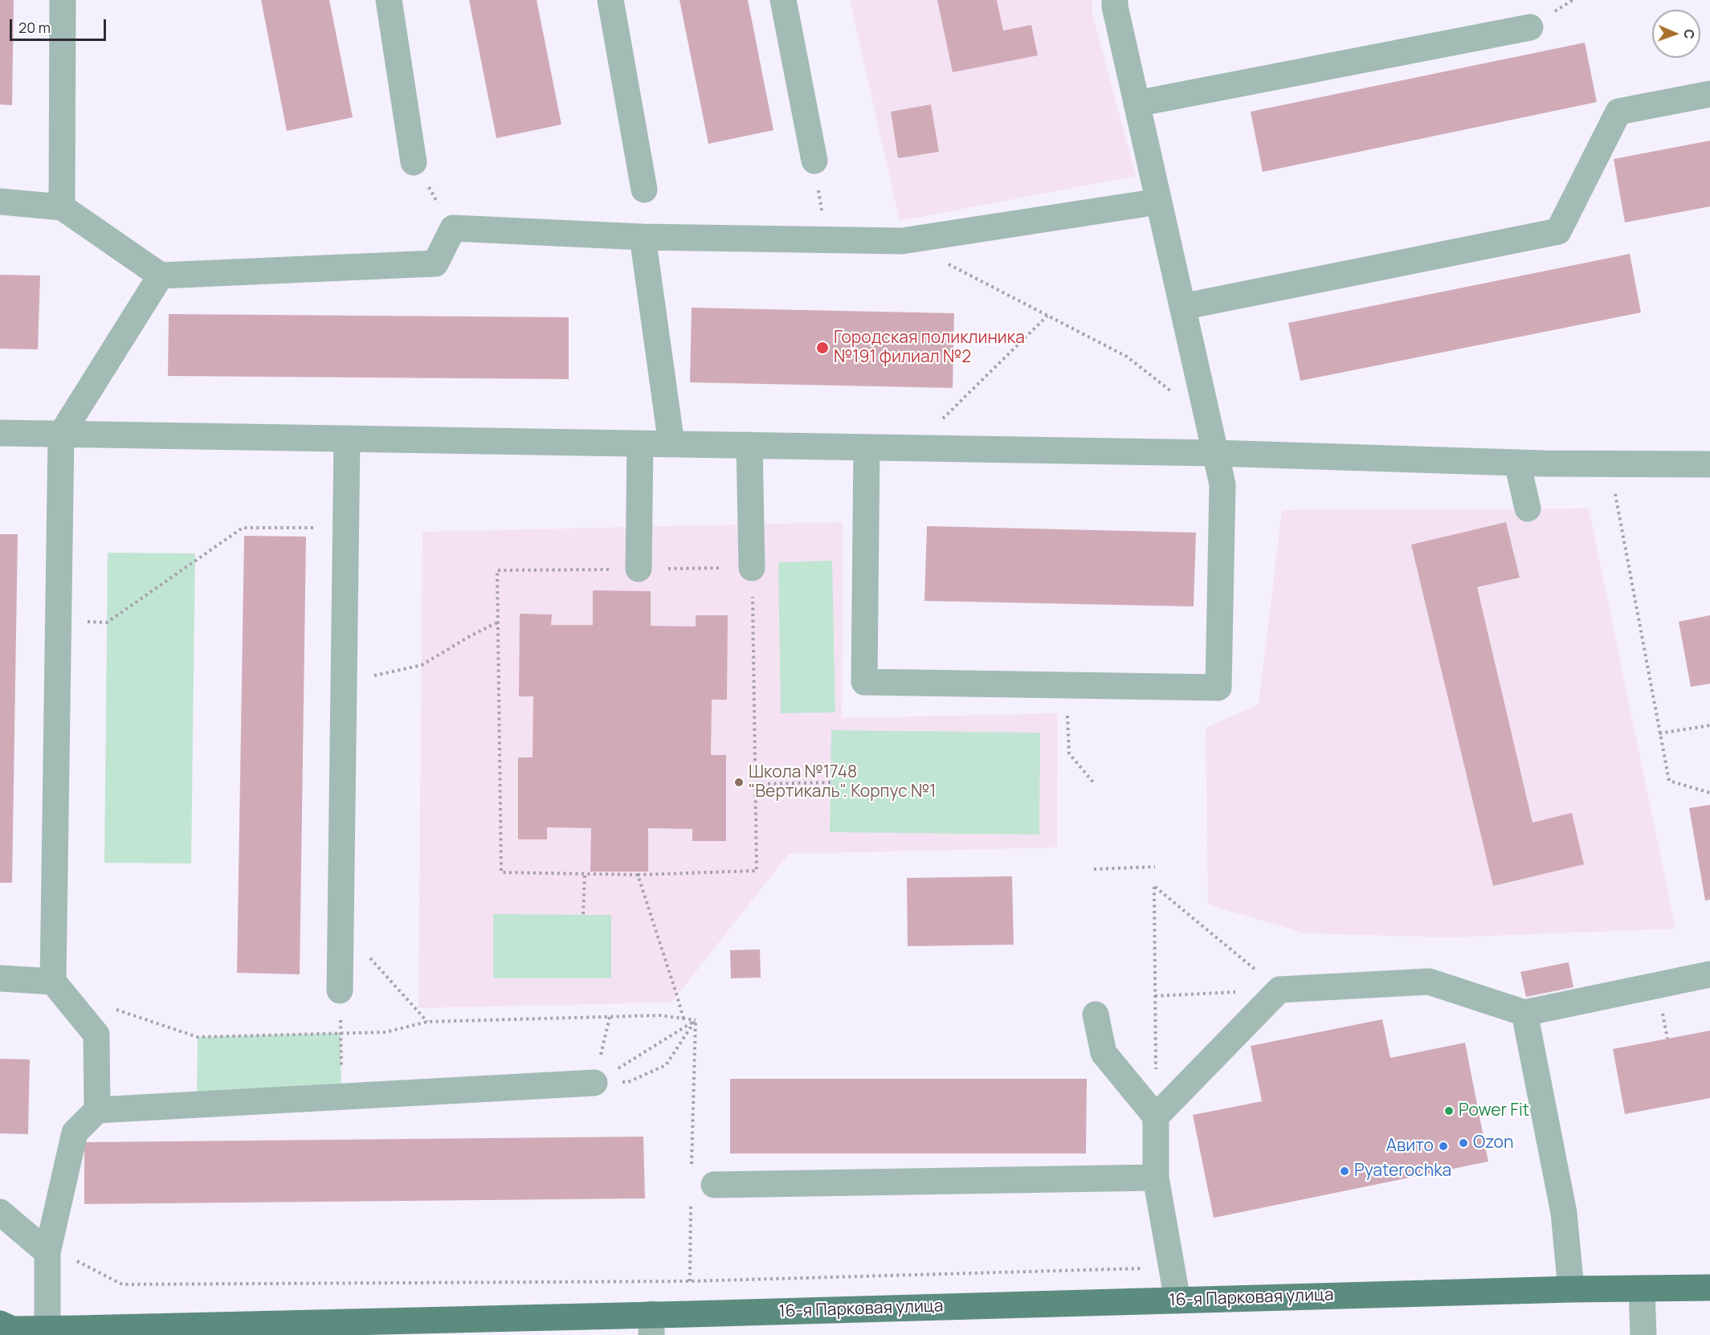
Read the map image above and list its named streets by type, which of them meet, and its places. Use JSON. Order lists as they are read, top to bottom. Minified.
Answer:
{"streets":{"main road":["16-я Парковая улица"]},"places":["Городская поликлиника №191 филиал №2","Школа №1748 \"Вертикаль\". Корпус №1","Power Fit","Ozon","Авито","Pyaterochka"],"scale_bar":"20 m","north":"right"}
